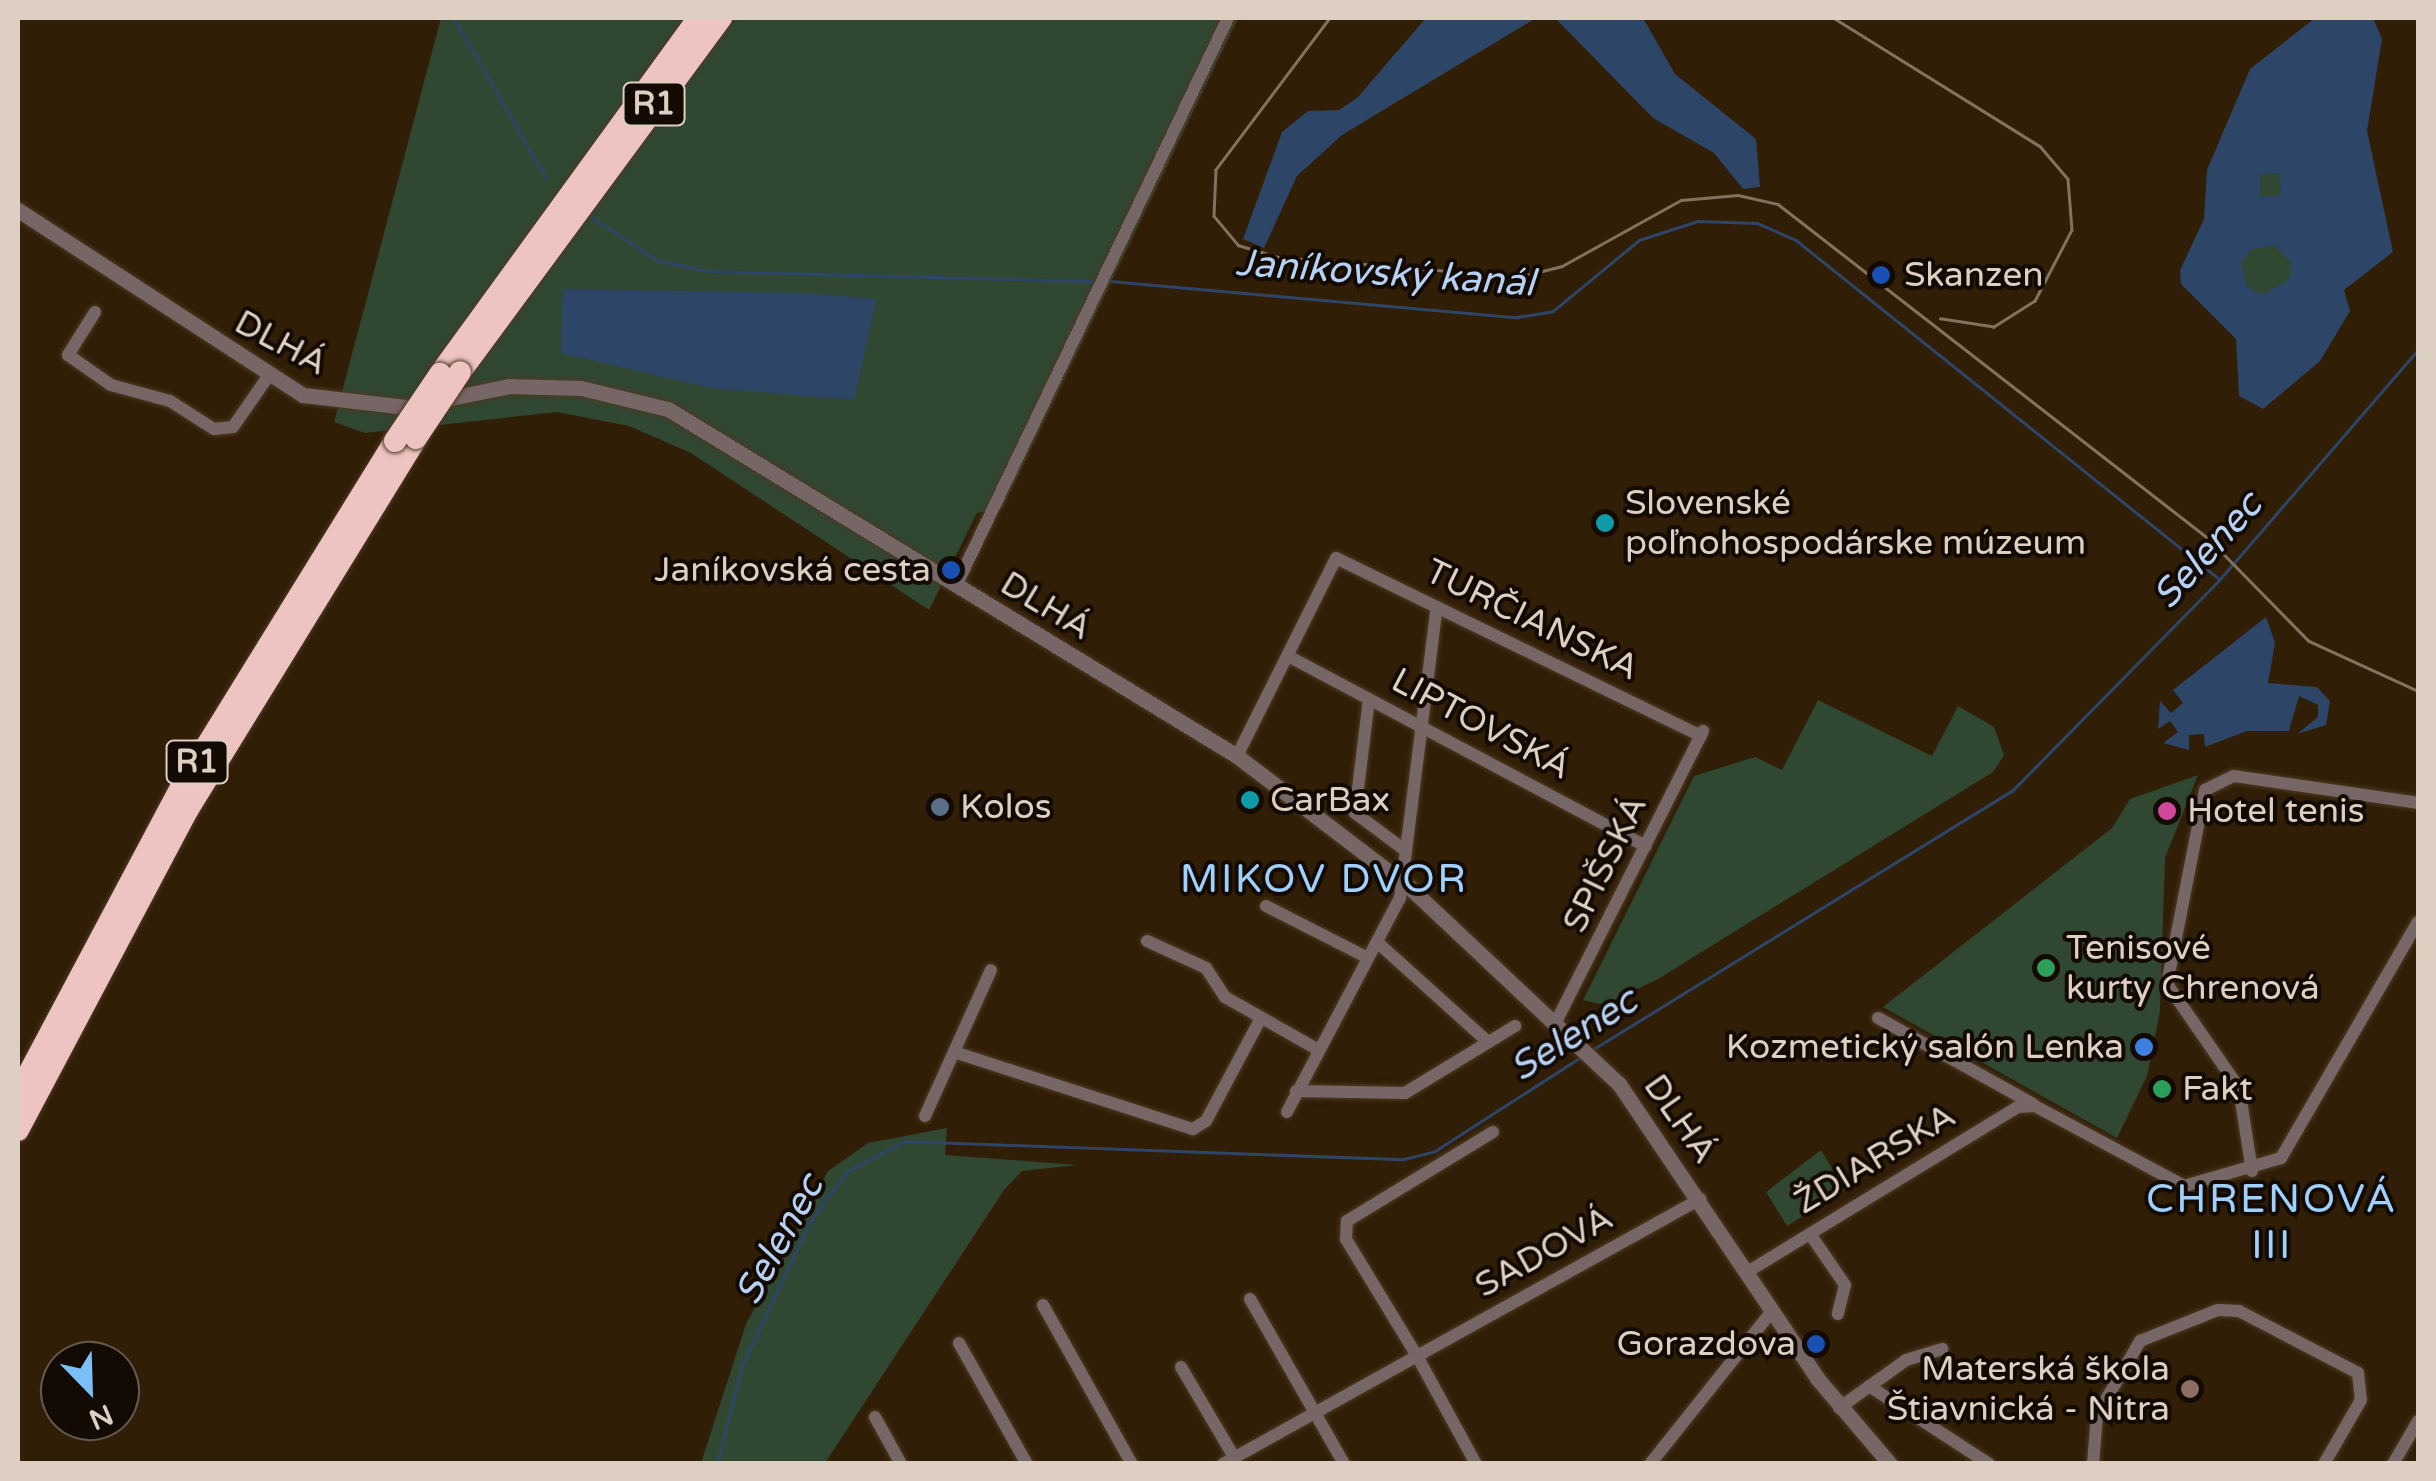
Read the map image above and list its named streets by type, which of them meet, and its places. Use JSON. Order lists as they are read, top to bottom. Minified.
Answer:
{"streets":{"highway":["R1"],"street":["DLHÁ","TURČIANSKA","LIPTOVSKÁ","SPIŠSKÁ","ŽDIARSKA","SADOVÁ"]},"crossings":[["DLHÁ","SPIŠSKÁ"],["DLHÁ","ŽDIARSKA"],["DLHÁ","SADOVÁ"],["TURČIANSKA","LIPTOVSKÁ"],["TURČIANSKA","SPIŠSKÁ"],["LIPTOVSKÁ","SPIŠSKÁ"]],"districts":["MIKOV DVOR","CHRENOVÁ III"],"water":["Janíkovský kanál","Selenec"],"places":["Skanzen","Slovenské poľnohospodárske múzeum","Janíkovská cesta","CarBax","Kolos","Hotel tenis","Tenisové kurty Chrenová","Kozmetický salón Lenka","Fakt","Gorazdova","Materská škola Štiavnická - Nitra"],"north":"bottom right"}
